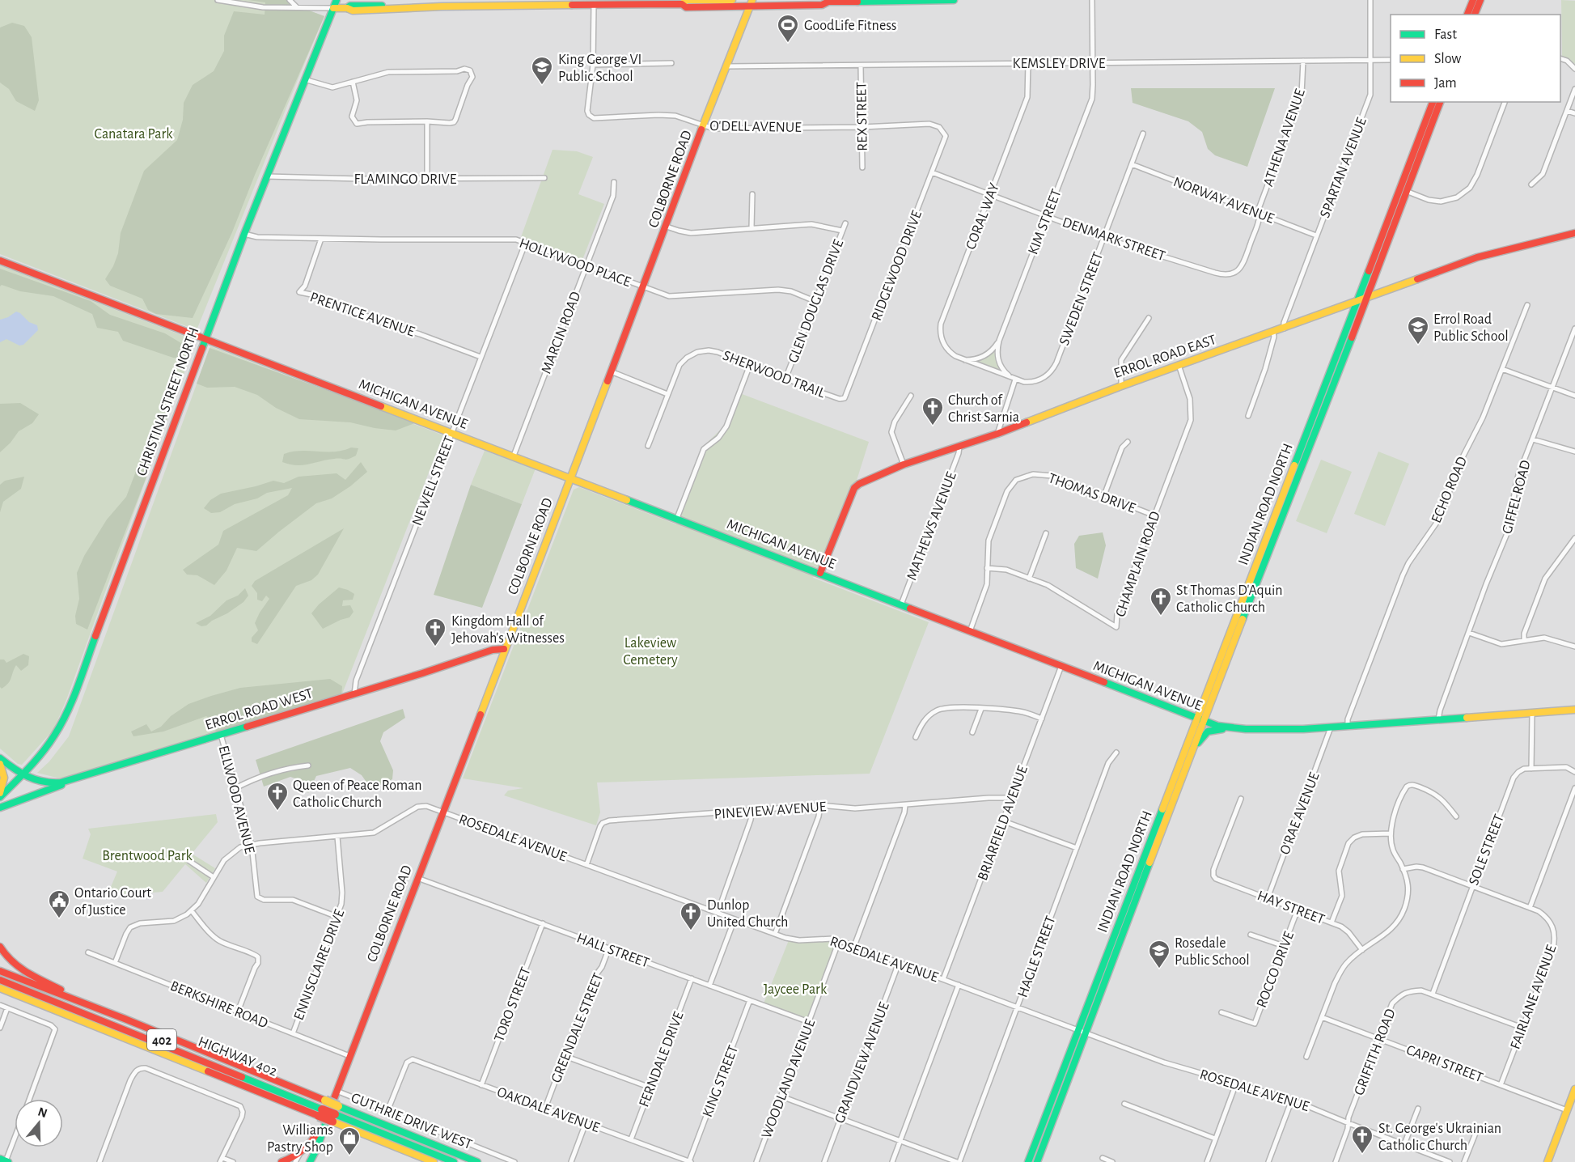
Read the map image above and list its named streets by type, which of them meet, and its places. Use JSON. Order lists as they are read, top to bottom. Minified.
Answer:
{"streets":{"main road":["COLBORNE ROAD","ERROL ROAD EAST","CHRISTINA STREET NORTH","MICHIGAN AVENUE","INDIAN ROAD NORTH","ERROL ROAD WEST","402","HIGHWAY 402"],"street":["KEMSLEY DRIVE","REX STREET","O'DELL AVENUE","ATHENA AVENUE","SPARTAN AVENUE","FLAMINGO DRIVE","NORWAY AVENUE","CORAL WAY","KIM STREET","DENMARK STREET","HOLLYWOOD PLACE","RIDGEWOOD DRIVE","SWEDEN STREET","GLEN DOUGLAS DRIVE","PRENTICE AVENUE","MARCIN ROAD","SHERWOOD TRAIL","NEWELL STREET","ECHO ROAD","THOMAS DRIVE","GIFFEL ROAD","MATHEWS AVENUE","CHAMPLAIN ROAD","ELLWOOD AVENUE","PINEVIEW AVENUE","O'RAE AVENUE","BRIARFIELD AVENUE","ROSEDALE AVENUE","SOLE STREET","HAY STREET","HALL STREET","HAGLE STREET","ENNISCLAIRE DRIVE","ROCCO DRIVE","FAIRLANE AVENUE","BERKSHIRE ROAD","TORO STREET","GREENDALE STREET","GRIFFITH ROAD","FERNDALE DRIVE","GRANDVIEW AVENUE","CAPRI STREET","WOODLAND AVENUE","KING STREET","OAKDALE AVENUE","GUTHRIE DRIVE WEST"]},"crossings":[["KEMSLEY DRIVE","REX STREET"],["KEMSLEY DRIVE","ATHENA AVENUE"],["KEMSLEY DRIVE","SPARTAN AVENUE"],["KEMSLEY DRIVE","COLBORNE ROAD"],["KEMSLEY DRIVE","CORAL WAY"],["KEMSLEY DRIVE","KIM STREET"],["REX STREET","O'DELL AVENUE"],["O'DELL AVENUE","COLBORNE ROAD"],["O'DELL AVENUE","RIDGEWOOD DRIVE"],["ATHENA AVENUE","NORWAY AVENUE"],["ATHENA AVENUE","DENMARK STREET"],["SPARTAN AVENUE","NORWAY AVENUE"],["SPARTAN AVENUE","ERROL ROAD EAST"],["FLAMINGO DRIVE","CHRISTINA STREET NORTH"],["COLBORNE ROAD","HOLLYWOOD PLACE"],["COLBORNE ROAD","MICHIGAN AVENUE"],["COLBORNE ROAD","ERROL ROAD WEST"],["COLBORNE ROAD","ROSEDALE AVENUE"],["COLBORNE ROAD","HALL STREET"],["COLBORNE ROAD","BERKSHIRE ROAD"],["COLBORNE ROAD","HIGHWAY 402"],["COLBORNE ROAD","GUTHRIE DRIVE WEST"],["NORWAY AVENUE","DENMARK STREET"],["NORWAY AVENUE","SWEDEN STREET"],["CORAL WAY","KIM STREET"],["CORAL WAY","DENMARK STREET"],["CORAL WAY","SWEDEN STREET"],["KIM STREET","DENMARK STREET"],["KIM STREET","SWEDEN STREET"],["DENMARK STREET","RIDGEWOOD DRIVE"],["DENMARK STREET","SWEDEN STREET"],["HOLLYWOOD PLACE","GLEN DOUGLAS DRIVE"],["HOLLYWOOD PLACE","PRENTICE AVENUE"],["HOLLYWOOD PLACE","MARCIN ROAD"],["HOLLYWOOD PLACE","CHRISTINA STREET NORTH"],["HOLLYWOOD PLACE","NEWELL STREET"],["RIDGEWOOD DRIVE","SHERWOOD TRAIL"],["GLEN DOUGLAS DRIVE","SHERWOOD TRAIL"],["PRENTICE AVENUE","NEWELL STREET"],["MARCIN ROAD","MICHIGAN AVENUE"],["ERROL ROAD EAST","MICHIGAN AVENUE"],["ERROL ROAD EAST","INDIAN ROAD NORTH"],["ERROL ROAD EAST","MATHEWS AVENUE"],["ERROL ROAD EAST","CHAMPLAIN ROAD"],["CHRISTINA STREET NORTH","MICHIGAN AVENUE"],["CHRISTINA STREET NORTH","ERROL ROAD WEST"],["MICHIGAN AVENUE","NEWELL STREET"],["MICHIGAN AVENUE","ECHO ROAD"],["MICHIGAN AVENUE","THOMAS DRIVE"],["MICHIGAN AVENUE","GIFFEL ROAD"],["MICHIGAN AVENUE","INDIAN ROAD NORTH"],["MICHIGAN AVENUE","MATHEWS AVENUE"],["MICHIGAN AVENUE","O'RAE AVENUE"],["MICHIGAN AVENUE","BRIARFIELD AVENUE"],["NEWELL STREET","ERROL ROAD WEST"],["THOMAS DRIVE","CHAMPLAIN ROAD"],["INDIAN ROAD NORTH","ROSEDALE AVENUE"],["ERROL ROAD WEST","ELLWOOD AVENUE"],["ELLWOOD AVENUE","ROSEDALE AVENUE"],["ELLWOOD AVENUE","ENNISCLAIRE DRIVE"],["PINEVIEW AVENUE","BRIARFIELD AVENUE"],["PINEVIEW AVENUE","ROSEDALE AVENUE"],["O'RAE AVENUE","HAY STREET"],["BRIARFIELD AVENUE","ROSEDALE AVENUE"],["ROSEDALE AVENUE","HAGLE STREET"],["ROSEDALE AVENUE","ENNISCLAIRE DRIVE"],["ROSEDALE AVENUE","GRIFFITH ROAD"],["ROSEDALE AVENUE","GRANDVIEW AVENUE"],["ROSEDALE AVENUE","WOODLAND AVENUE"],["SOLE STREET","FAIRLANE AVENUE"],["SOLE STREET","GRIFFITH ROAD"],["HAY STREET","ROCCO DRIVE"],["HALL STREET","TORO STREET"],["HALL STREET","GREENDALE STREET"],["HALL STREET","FERNDALE DRIVE"],["HALL STREET","WOODLAND AVENUE"],["HALL STREET","KING STREET"],["ENNISCLAIRE DRIVE","BERKSHIRE ROAD"],["FAIRLANE AVENUE","GRIFFITH ROAD"],["FAIRLANE AVENUE","CAPRI STREET"],["TORO STREET","OAKDALE AVENUE"],["GREENDALE STREET","OAKDALE AVENUE"],["GRIFFITH ROAD","CAPRI STREET"],["FERNDALE DRIVE","OAKDALE AVENUE"],["KING STREET","OAKDALE AVENUE"],["OAKDALE AVENUE","GUTHRIE DRIVE WEST"]],"parks":["Canatara Park","Lakeview Cemetery","Brentwood Park","Jaycee Park"],"places":{"sports":["GoodLife Fitness"],"school or university":["King George VI Public School","Errol Road Public School","Rosedale Public School"],"church":["Church of Christ Sarnia","St Thomas D'Aquin Catholic Church","Kingdom Hall of Jehovah's Witnesses","Queen of Peace Roman Catholic Church","Dunlop United Church","St. George's Ukrainian Catholic Church"],"public building":["Ontario Court of Justice"],"shop":["Williams Pastry Shop"]},"legend":["Fast","Slow","Jam"],"north":"top"}
